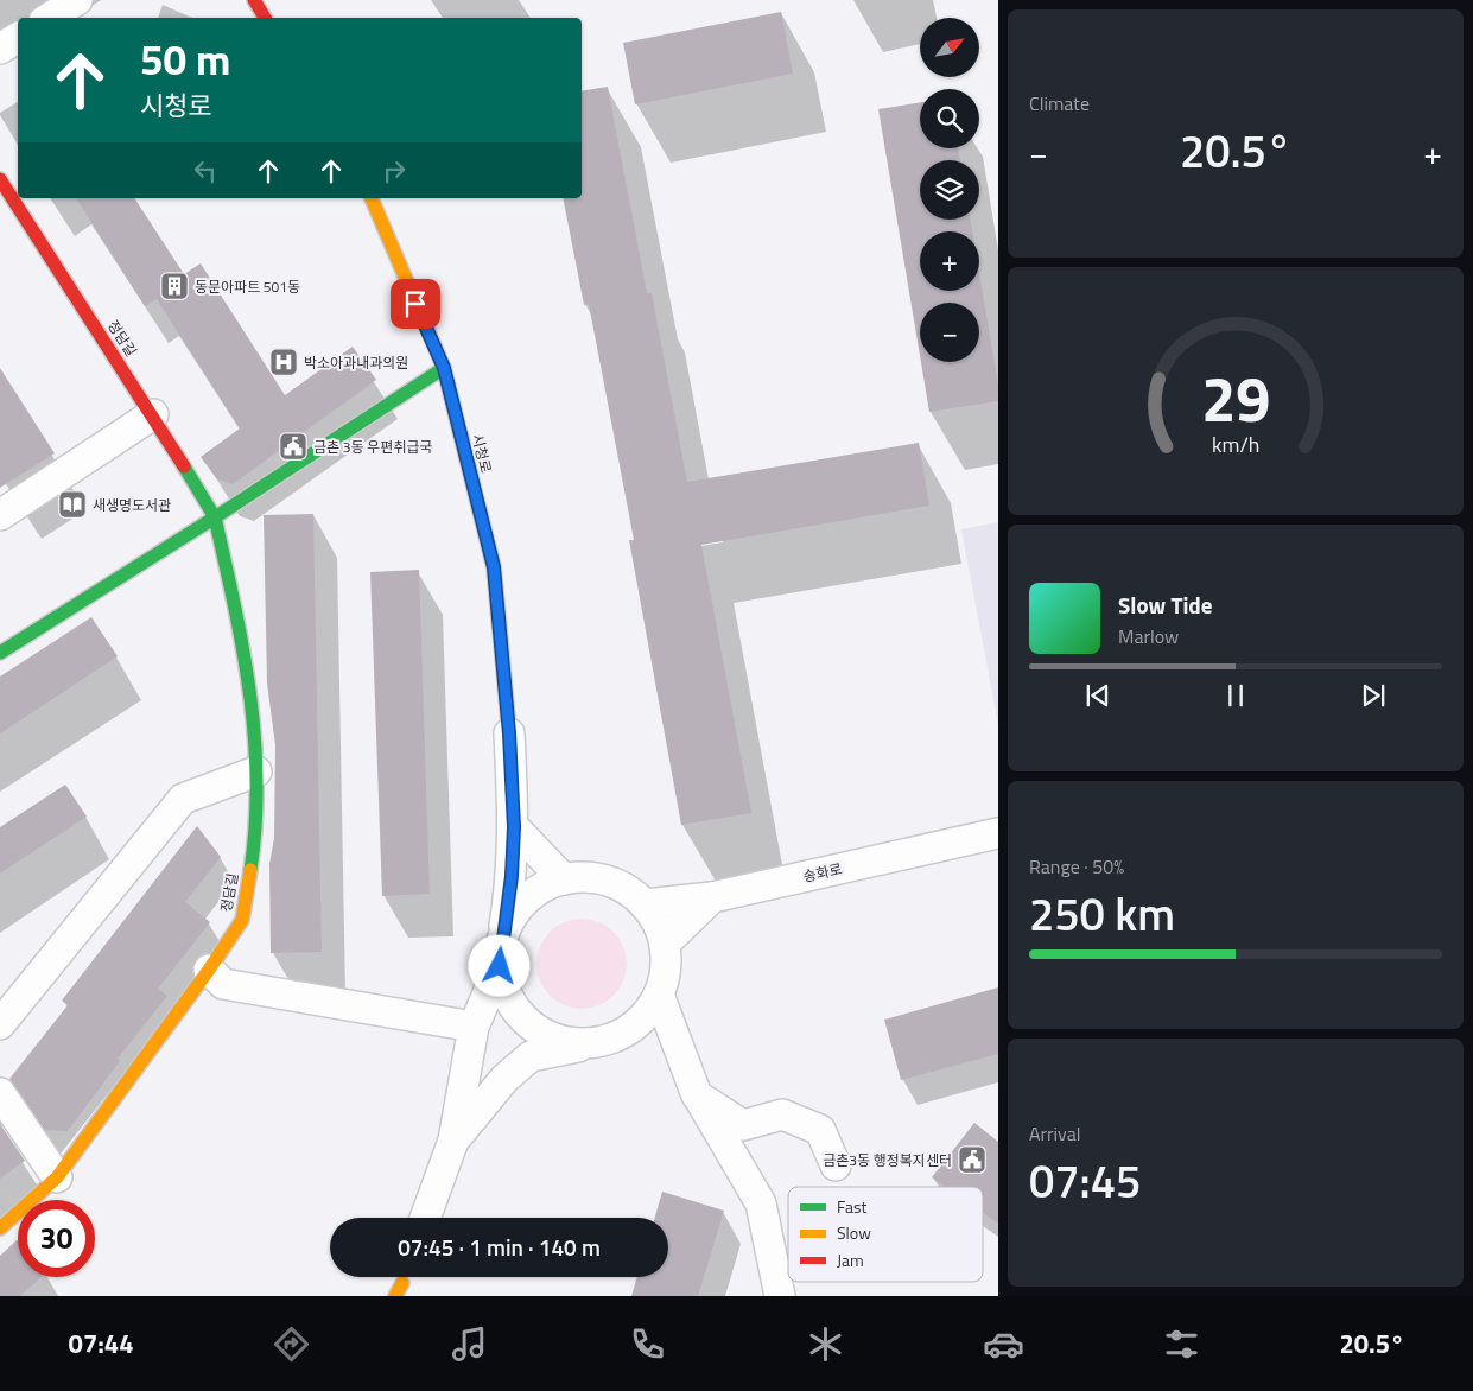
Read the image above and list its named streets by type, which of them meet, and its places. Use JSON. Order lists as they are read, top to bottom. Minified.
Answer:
{"streets":{"street":["정담길","시청로","송화로"]},"places":{"building":["동문아파트 501동"],"hospital":["박소아과내과의원"],"public building":["금촌 3동 우편취급국","금촌3동 행정복지센터"],"library":["새생명도서관"]},"legend":["Fast","Slow","Jam"],"north":"top right","page":{"tile":["Climate",["Range · 50%","250 km"],["Arrival","07:45"]],"map_buttons":["+","−"],"turn":["50 m","시청로"],"heat":["−","20.5°","+"],"song":["Slow Tide","Marlow"],"limit":"30","trip":"07:45 · 1 min · 140 m","tabs":["07:44","20.5°"],"gauge":["29","km/h"]}}
